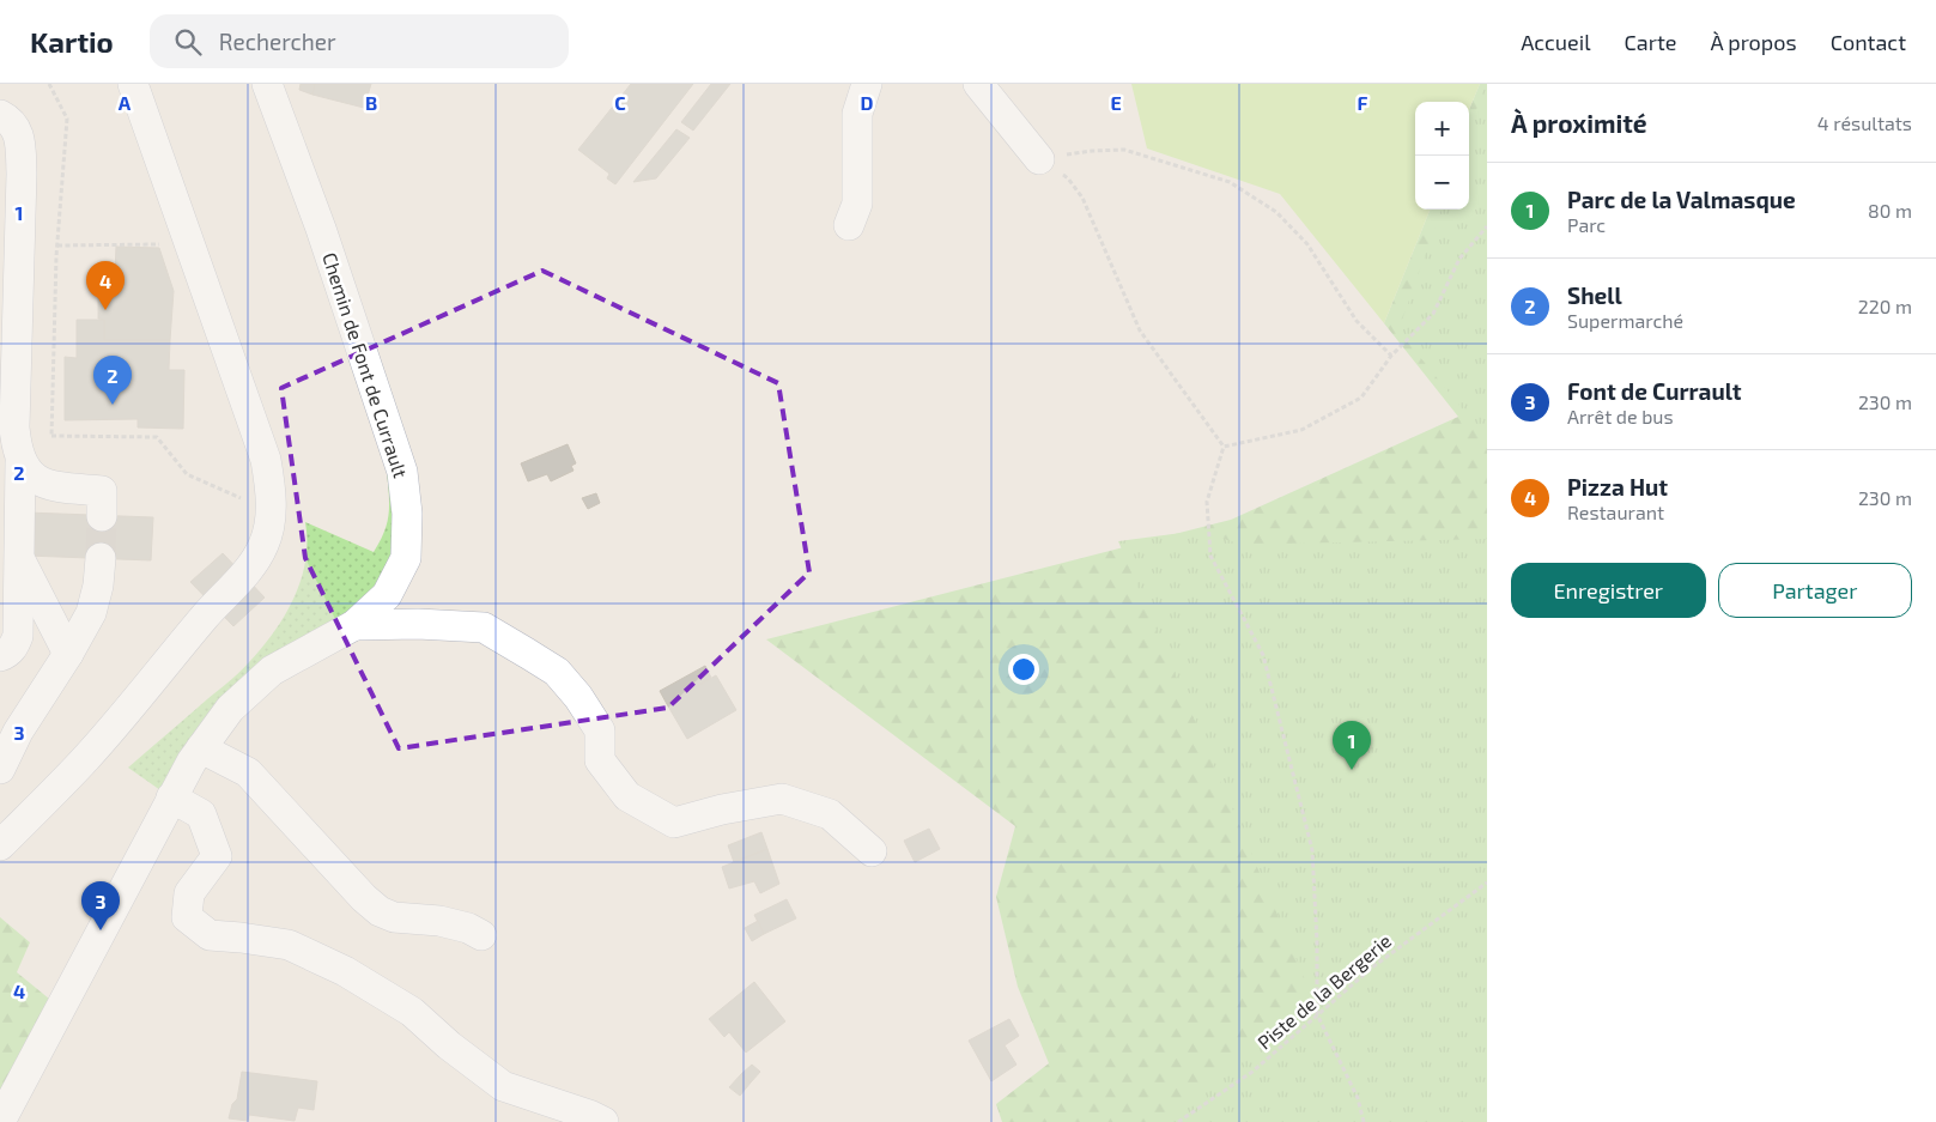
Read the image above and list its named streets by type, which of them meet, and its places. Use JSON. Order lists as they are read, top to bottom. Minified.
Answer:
{"streets":{"street":["Chemin de Font de Currault"],"path":["Piste de la Bergerie"]},"page":{"header":"Kartio","search":"Rechercher","nav":["Accueil","Carte","À propos","Contact"],"heading":["À proximité","4 résultats"],"map_buttons":["+","−"],"list":[{"mark":"1","name":"Parc de la Valmasque","note":"Parc","value":"80 m"},{"mark":"2","name":"Shell","note":"Supermarché","value":"220 m"},{"mark":"3","name":"Font de Currault","note":"Arrêt de bus","value":"230 m"},{"mark":"4","name":"Pizza Hut","note":"Restaurant","value":"230 m"}],"pins":["4","2","1","3"],"buttons":["Enregistrer","Partager"]},"grid":{"columns":["A","B","C","D","E","F"],"rows":["1","2","3","4"]}}
